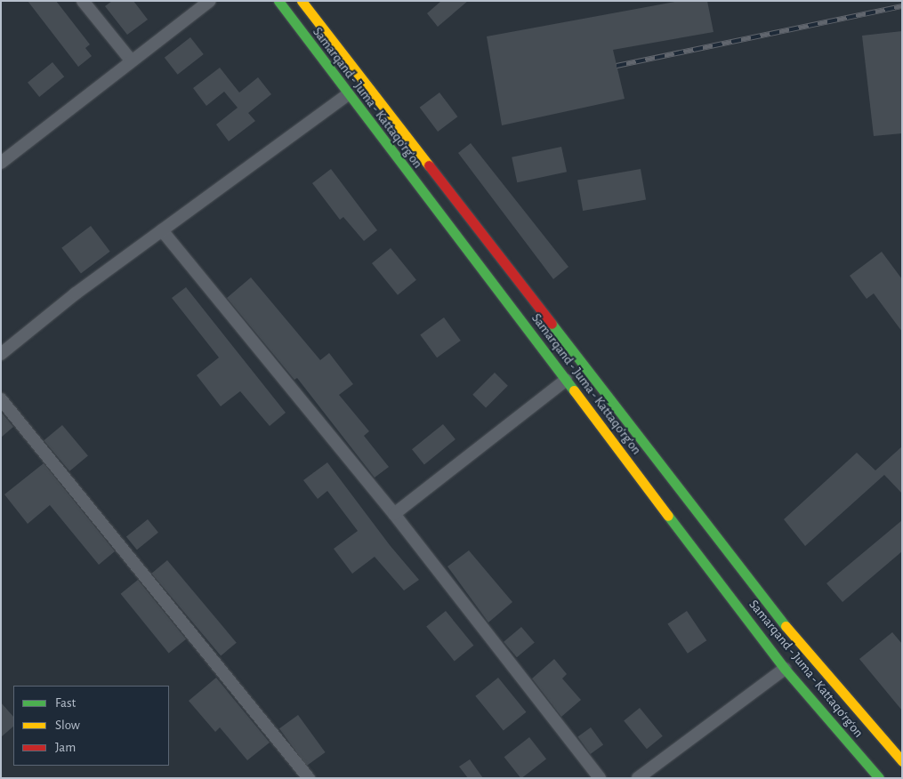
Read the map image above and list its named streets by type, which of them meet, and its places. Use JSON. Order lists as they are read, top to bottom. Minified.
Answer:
{"streets":{"main road":["Samarqand - Juma - Kattaqo‘rg‘on"]},"legend":["Fast","Slow","Jam"]}
